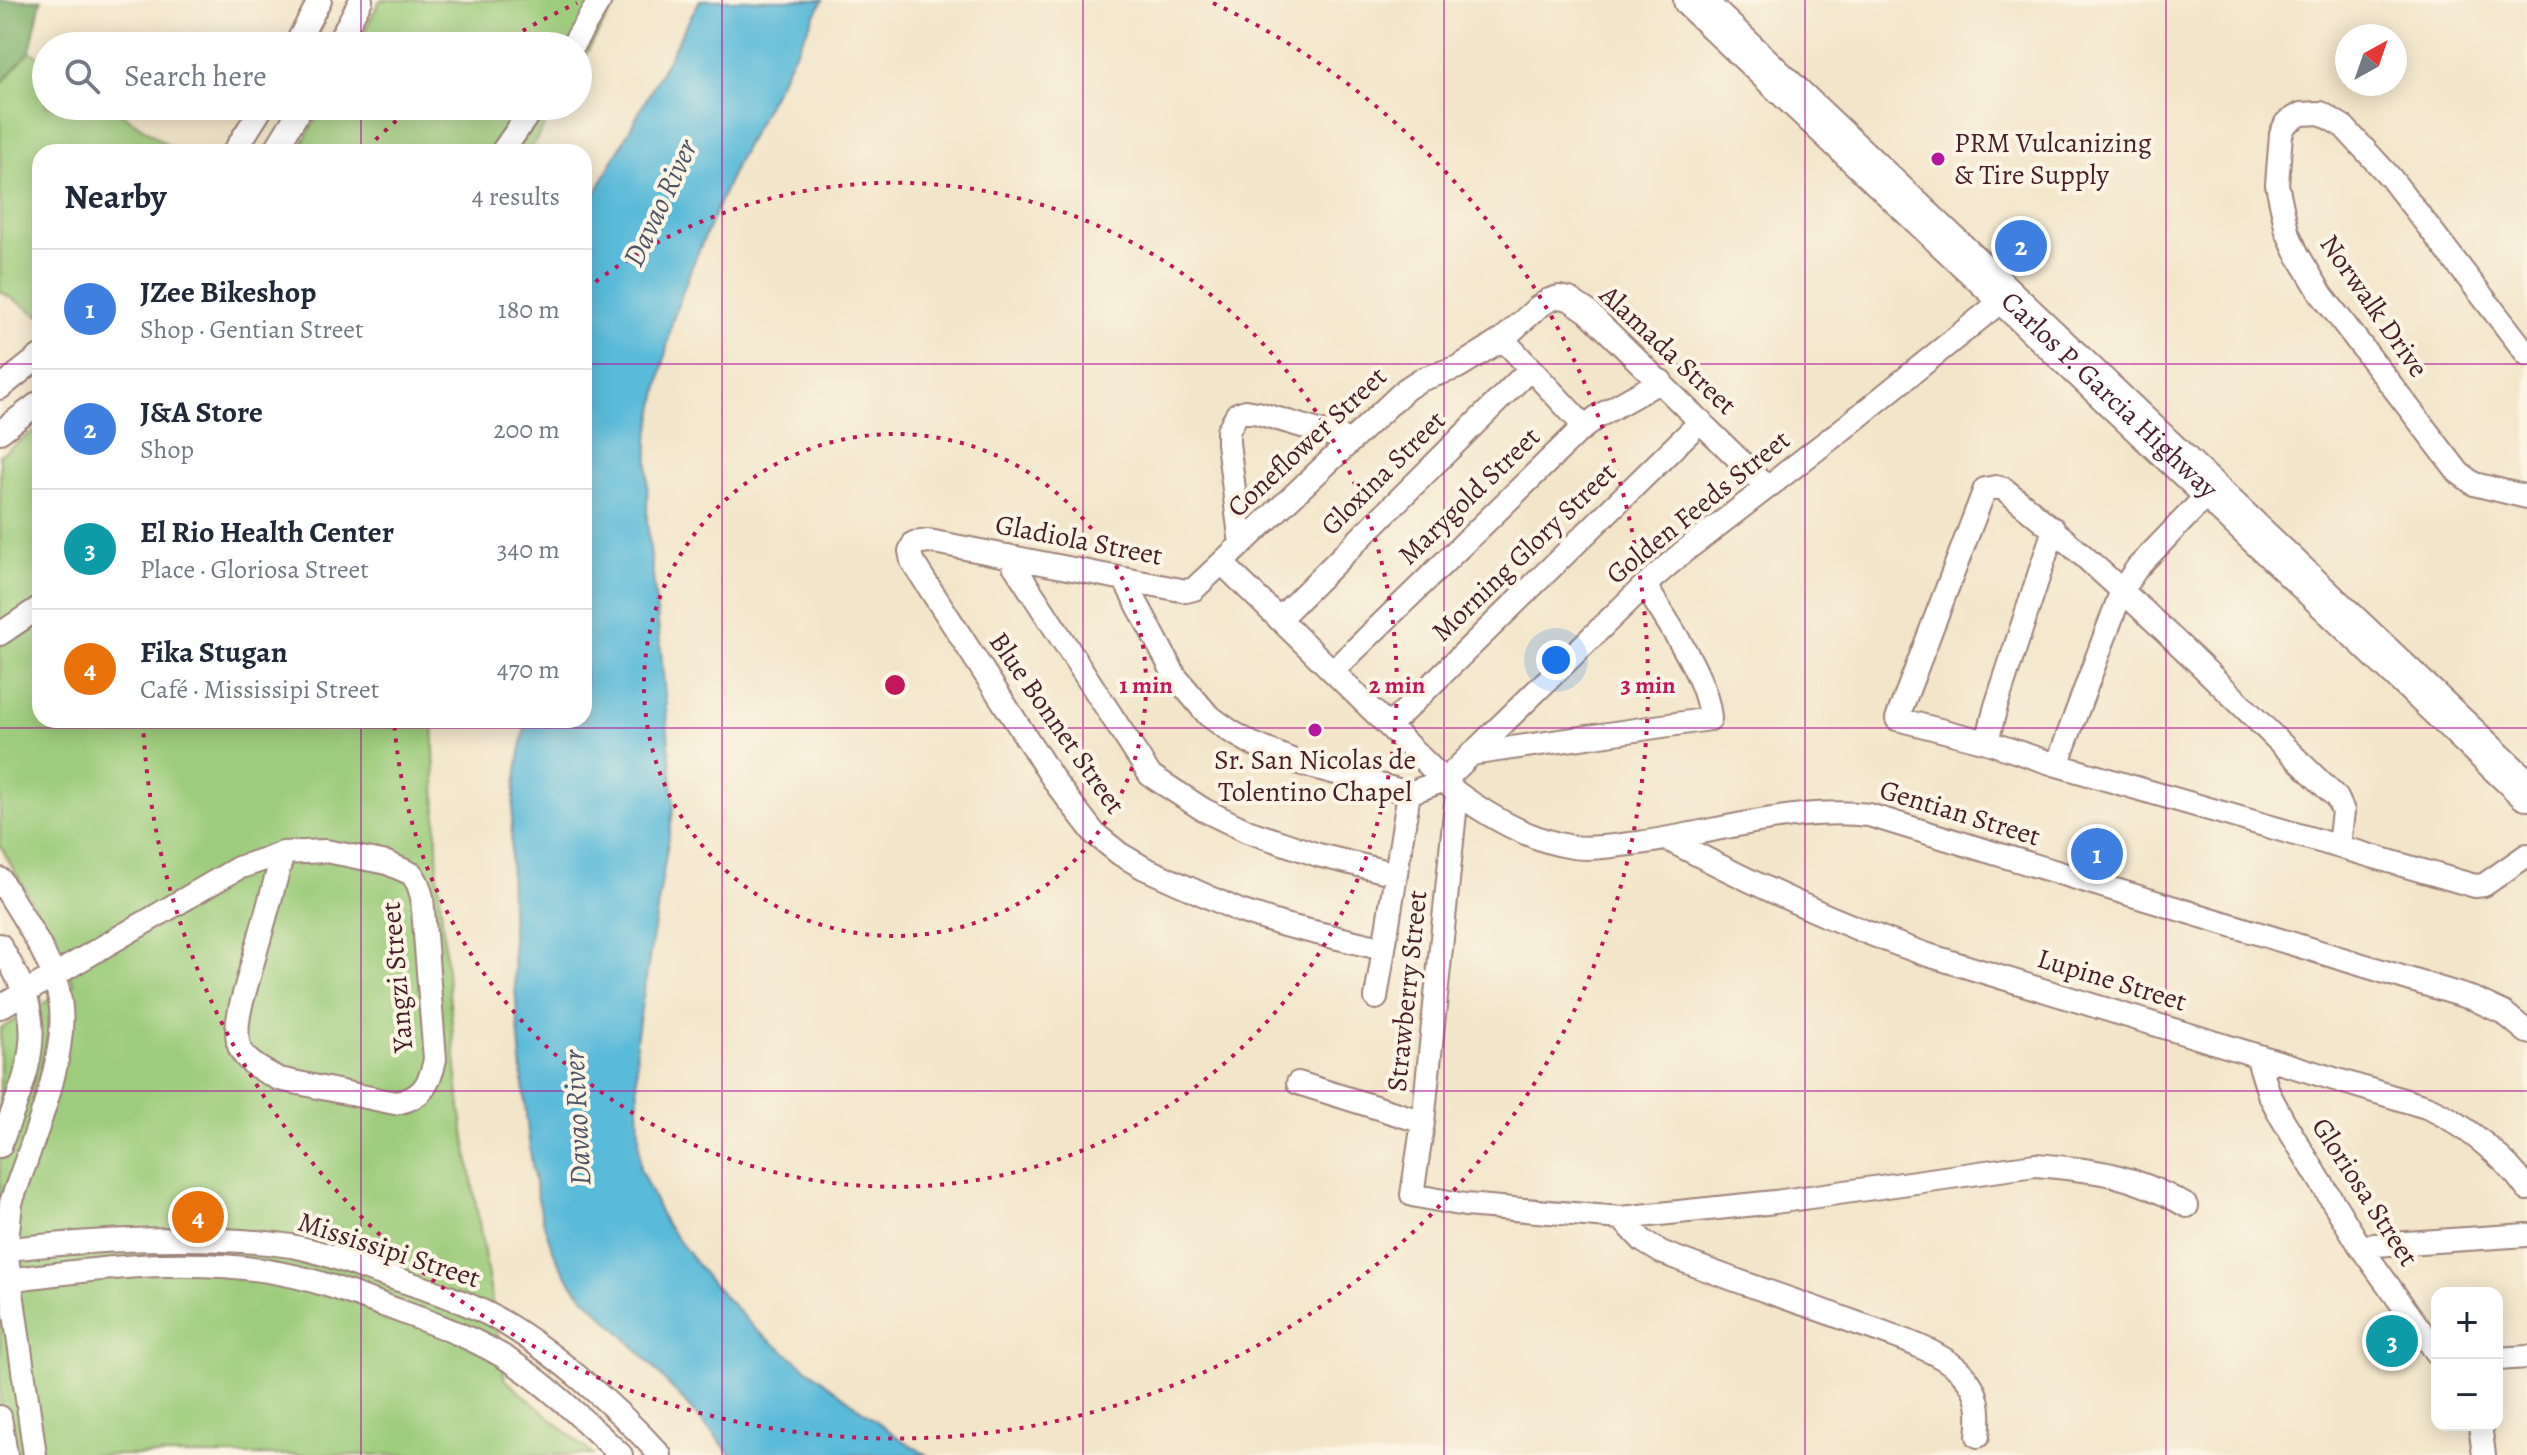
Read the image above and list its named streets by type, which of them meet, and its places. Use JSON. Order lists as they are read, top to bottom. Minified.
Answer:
{"streets":{"highway":["Carlos P. Garcia Highway"],"street":["Norwalk Drive","Alamada Street","Coneflower Street","Gloxina Street","Marygold Street","Golden Feeds Street","Gladiola Street","Morning Glory Street","Blue Bonnet Street","Gentian Street","Yangzi Street","Lupine Street","Strawberry Street","Gloriosa Street","Mississipi Street"]},"crossings":[["Alamada Street","Coneflower Street"],["Alamada Street","Marygold Street"],["Alamada Street","Golden Feeds Street"],["Alamada Street","Morning Glory Street"],["Carlos P. Garcia Highway","Golden Feeds Street"],["Coneflower Street","Gladiola Street"],["Coneflower Street","Gentian Street"],["Gloxina Street","Gentian Street"],["Marygold Street","Gentian Street"],["Golden Feeds Street","Gentian Street"],["Golden Feeds Street","Strawberry Street"],["Gladiola Street","Blue Bonnet Street"],["Gladiola Street","Gentian Street"],["Morning Glory Street","Gentian Street"],["Gentian Street","Lupine Street"],["Gentian Street","Strawberry Street"],["Lupine Street","Gloriosa Street"]],"water":["Davao River"],"places":["PRM Vulcanizing & Tire Supply","Sr. San Nicolas de Tolentino Chapel"],"north":"top right","page":{"search":"Search here","heading":["Nearby","4 results"],"pins":["2","1","4","3"],"list":[{"mark":"1","name":"JZee Bikeshop","note":"Shop · Gentian Street","value":"180 m"},{"mark":"2","name":"J&A Store","note":"Shop","value":"200 m"},{"mark":"3","name":"El Rio Health Center","note":"Place · Gloriosa Street","value":"340 m"},{"mark":"4","name":"Fika Stugan","note":"Café · Mississipi Street","value":"470 m"}],"map_buttons":["+","−"]},"rings":["1 min","2 min","3 min"]}
